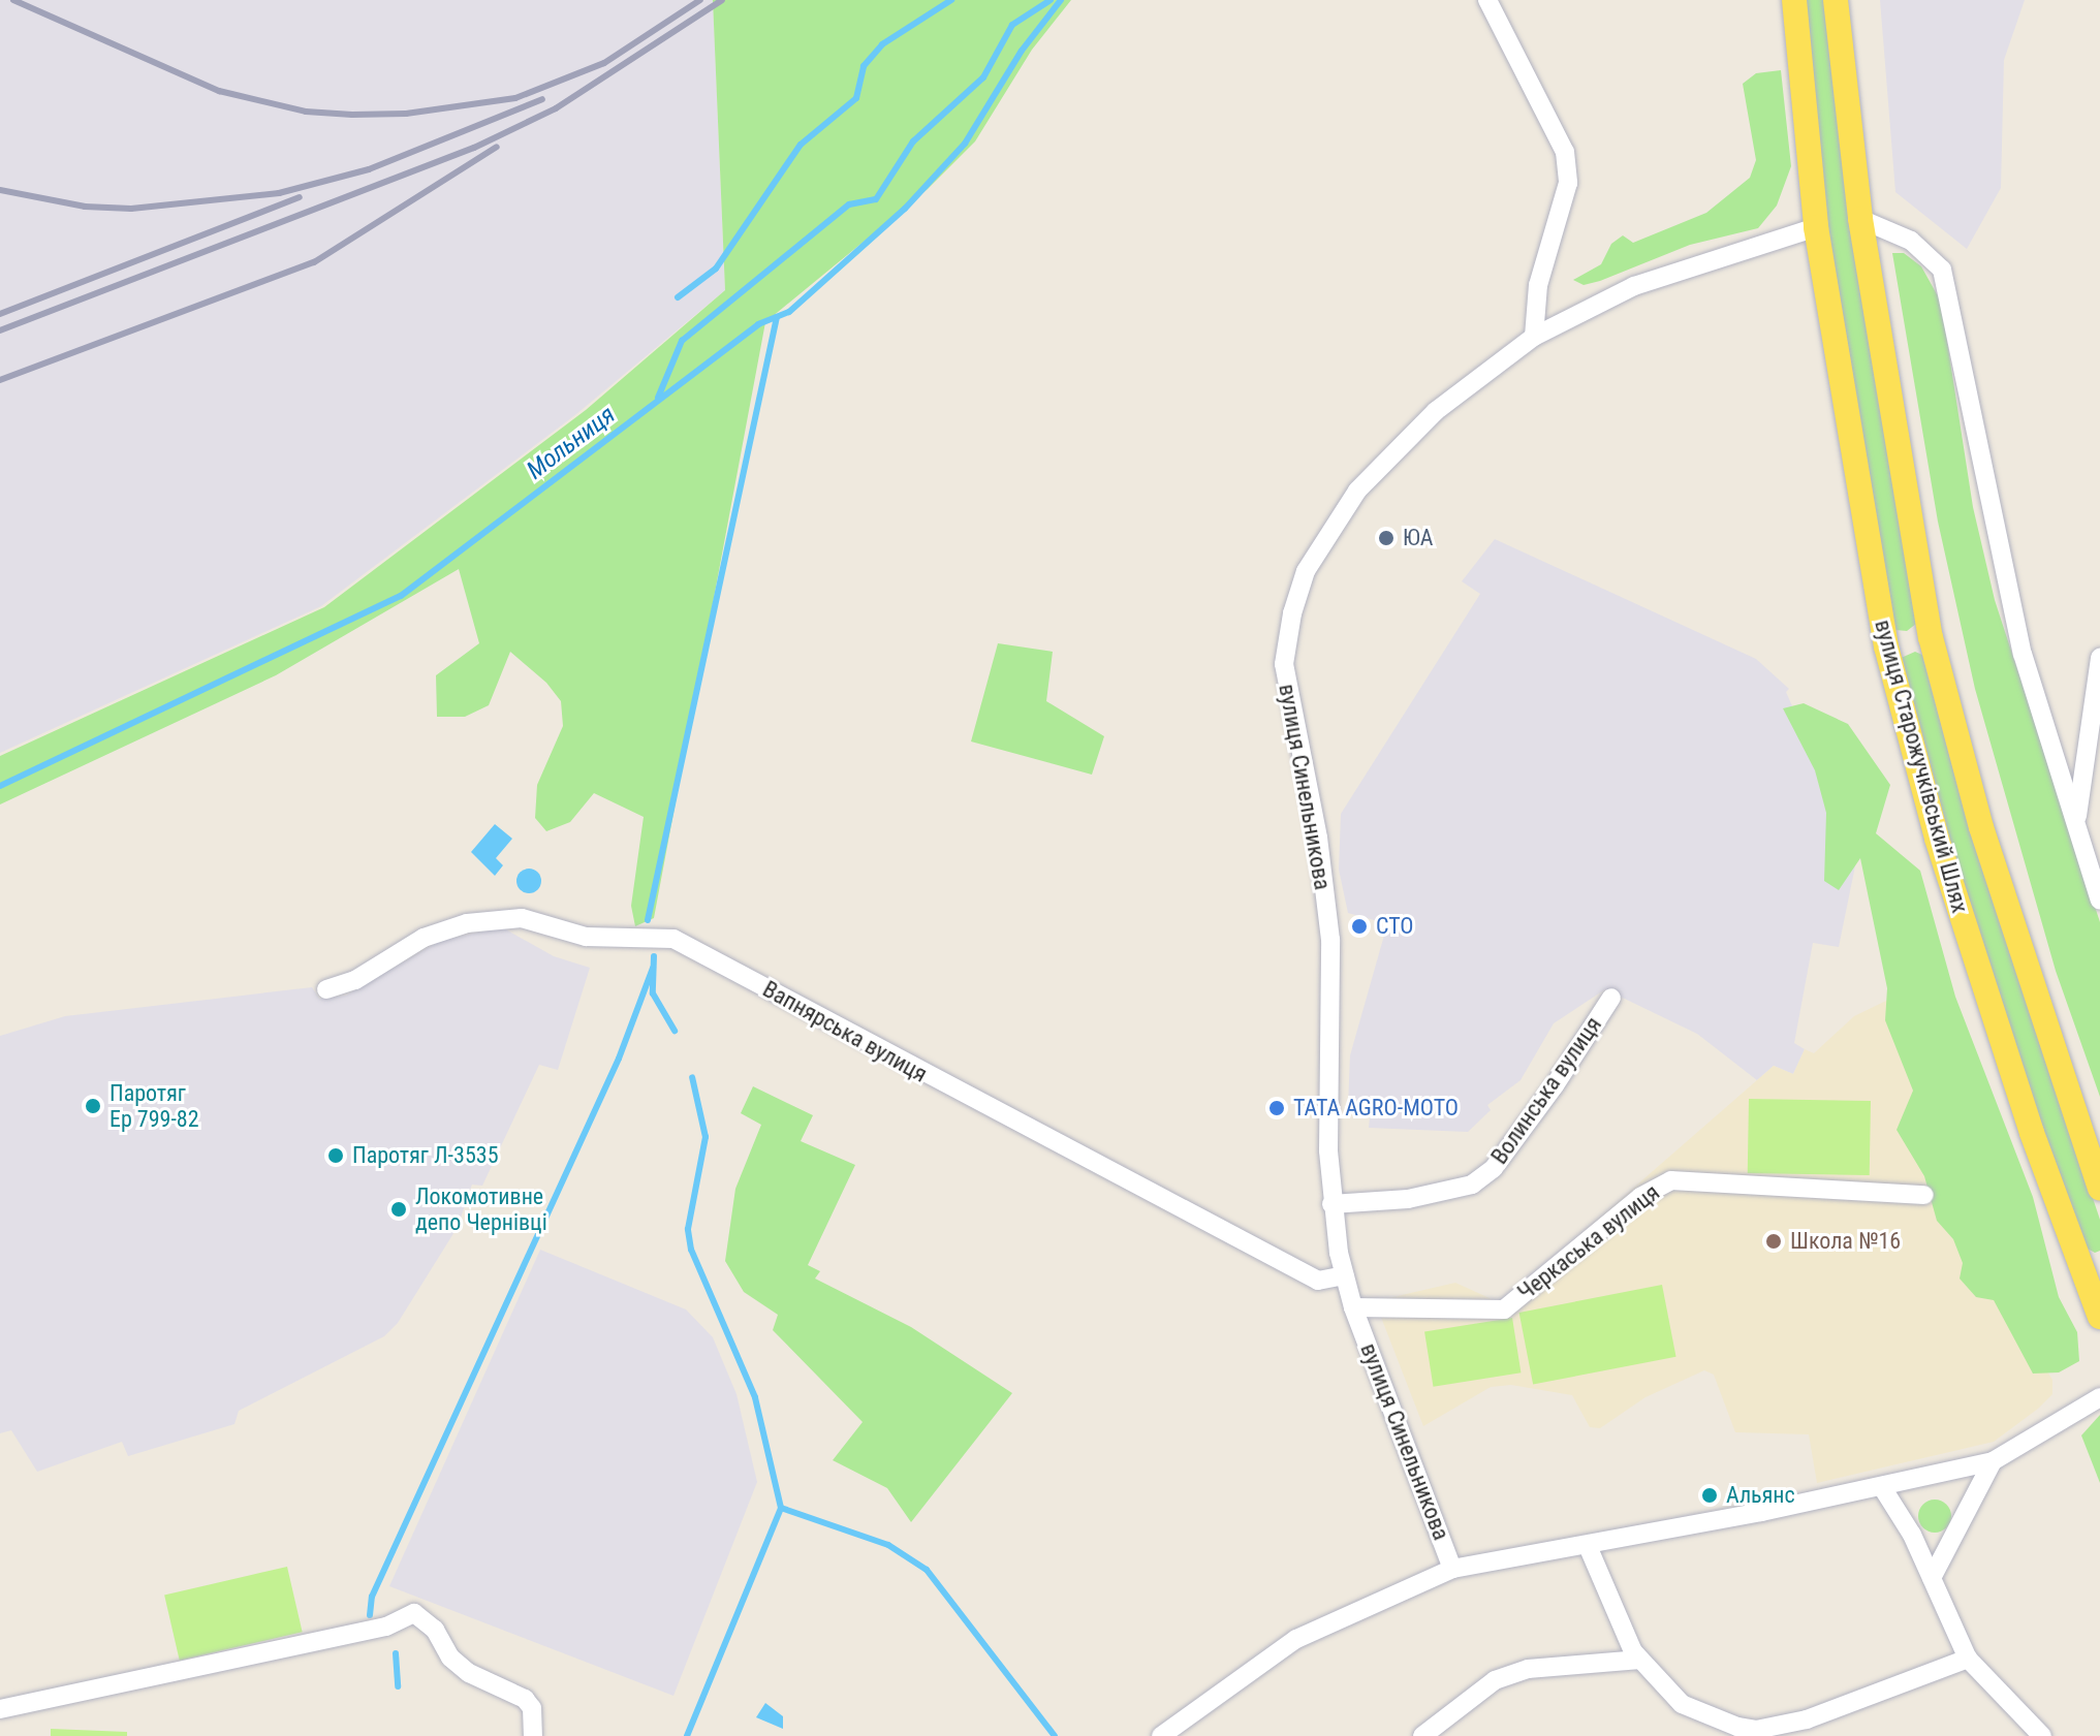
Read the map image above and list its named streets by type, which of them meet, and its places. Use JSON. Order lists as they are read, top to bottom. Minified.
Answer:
{"streets":{"main road":["вулиця Старожучківський Шлях"],"street":["вулиця Синельникова","Вапнярська вулиця","Волинська вулиця","Черкаська вулиця"]},"crossings":[["вулиця Старожучківський Шлях","вулиця Синельникова"],["вулиця Синельникова","Вапнярська вулиця"],["вулиця Синельникова","Волинська вулиця"],["вулиця Синельникова","Черкаська вулиця"]],"water":["Мольниця"],"places":["ЮА","СТО","Паротяг Ер 799-82","TATA AGRO-MOTO","Паротяг Л-3535","Локомотивне депо Чернівці","Школа №16","Альянс"]}
